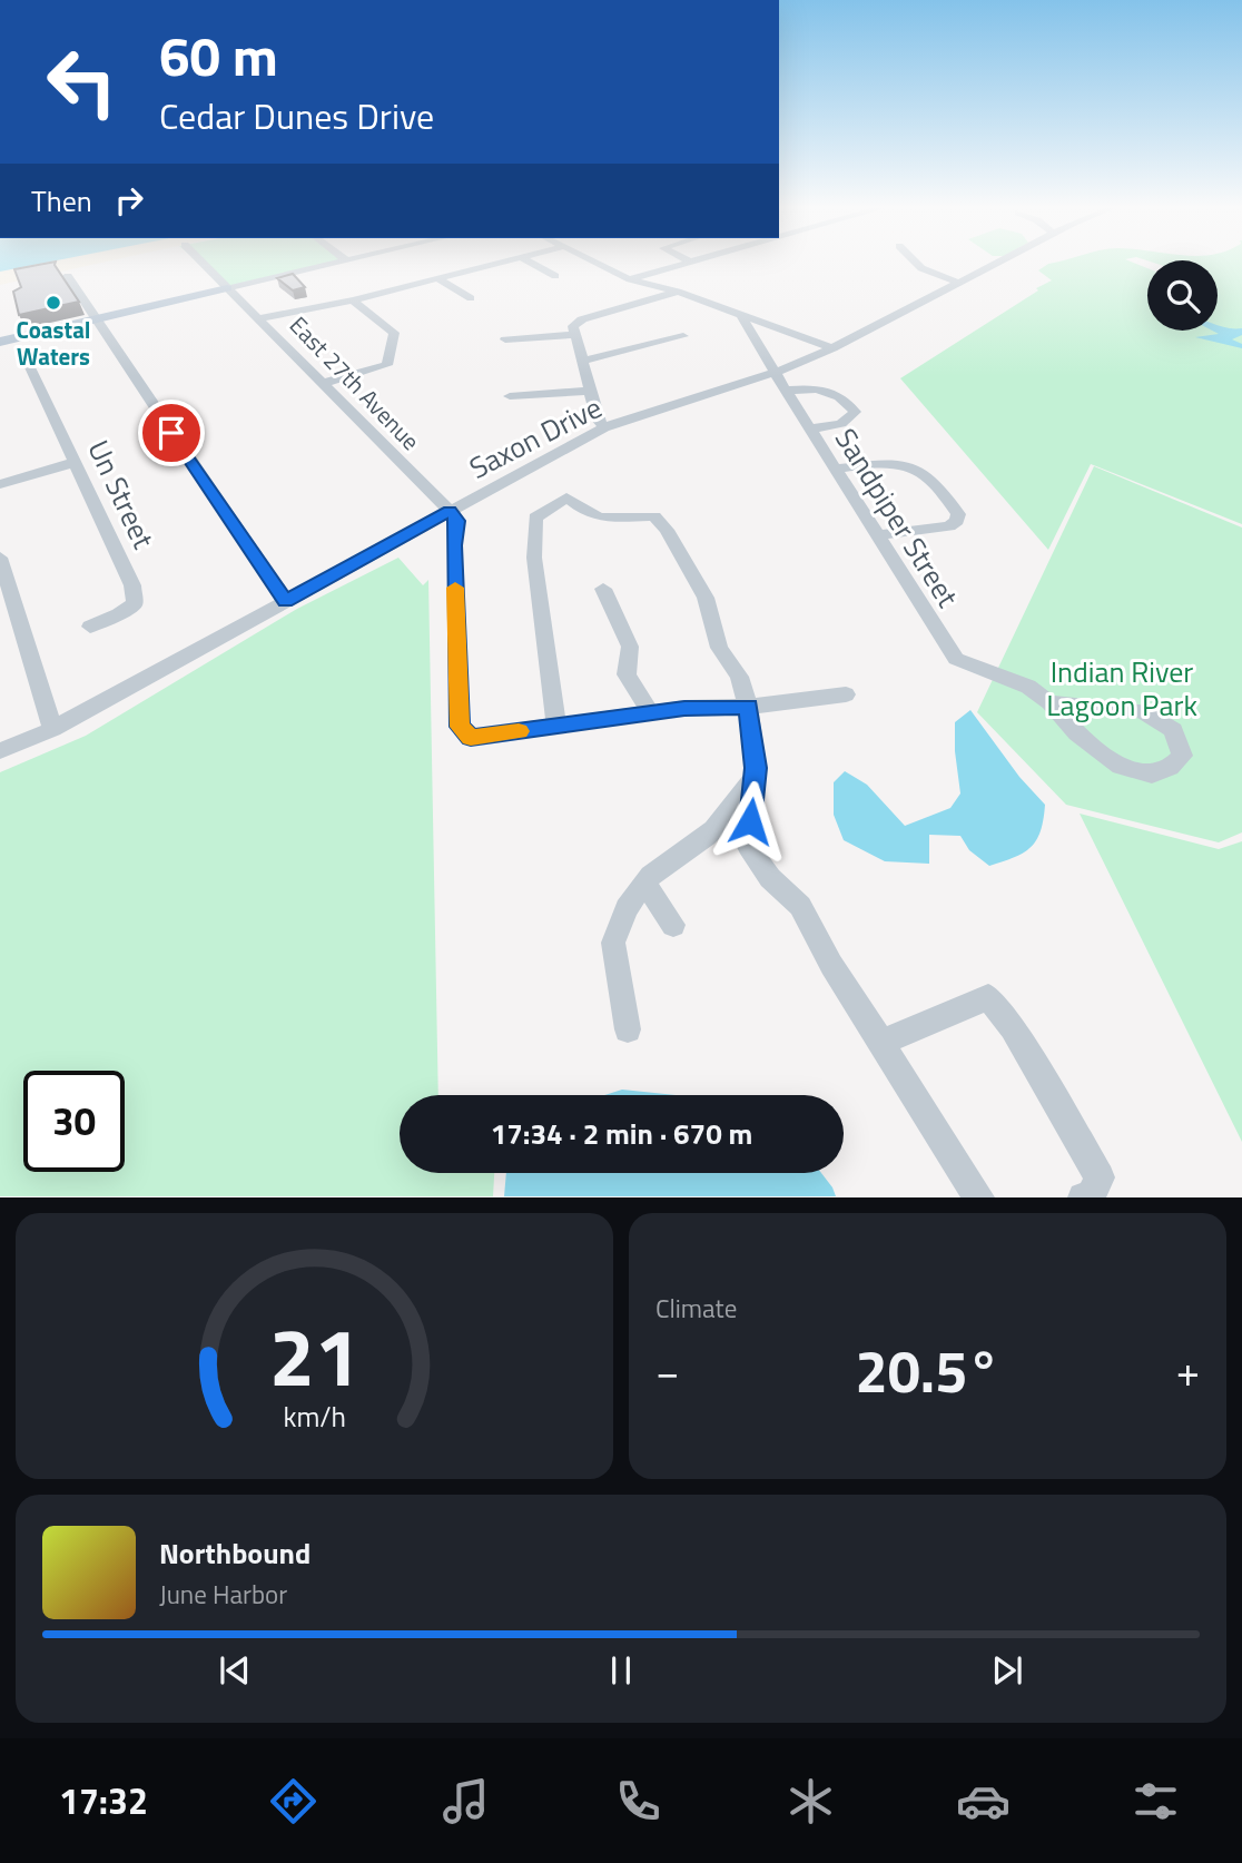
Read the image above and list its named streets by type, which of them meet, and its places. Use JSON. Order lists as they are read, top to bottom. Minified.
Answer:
{"streets":{"street":["East 27th Avenue","Saxon Drive","Un Street","Sandpiper Street"]},"crossings":[["East 27th Avenue","Saxon Drive"],["Saxon Drive","Sandpiper Street"]],"parks":["Indian River Lagoon Park"],"places":["Coastal Waters"],"page":{"turn":["60 m","Cedar Dunes Drive"],"then":"Then","limit":"30","trip":"17:34 · 2 min · 670 m","tile":"Climate","heat":["−","20.5°","+"],"song":["Northbound","June Harbor"],"tabs":"17:32","gauge":["21","km/h"]}}
